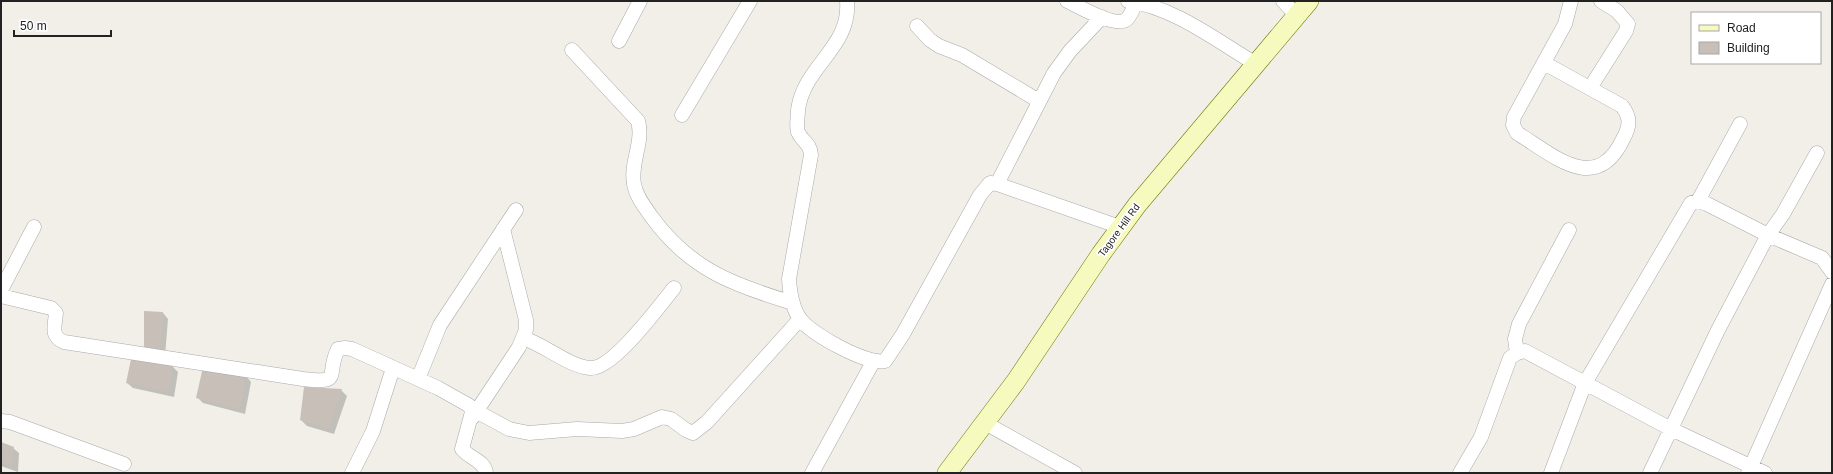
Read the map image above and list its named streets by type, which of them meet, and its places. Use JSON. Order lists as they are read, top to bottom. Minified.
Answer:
{"streets":{"main road":["Tagore Hill Rd"]},"legend":["Road","Building"],"scale_bar":"50 m"}
